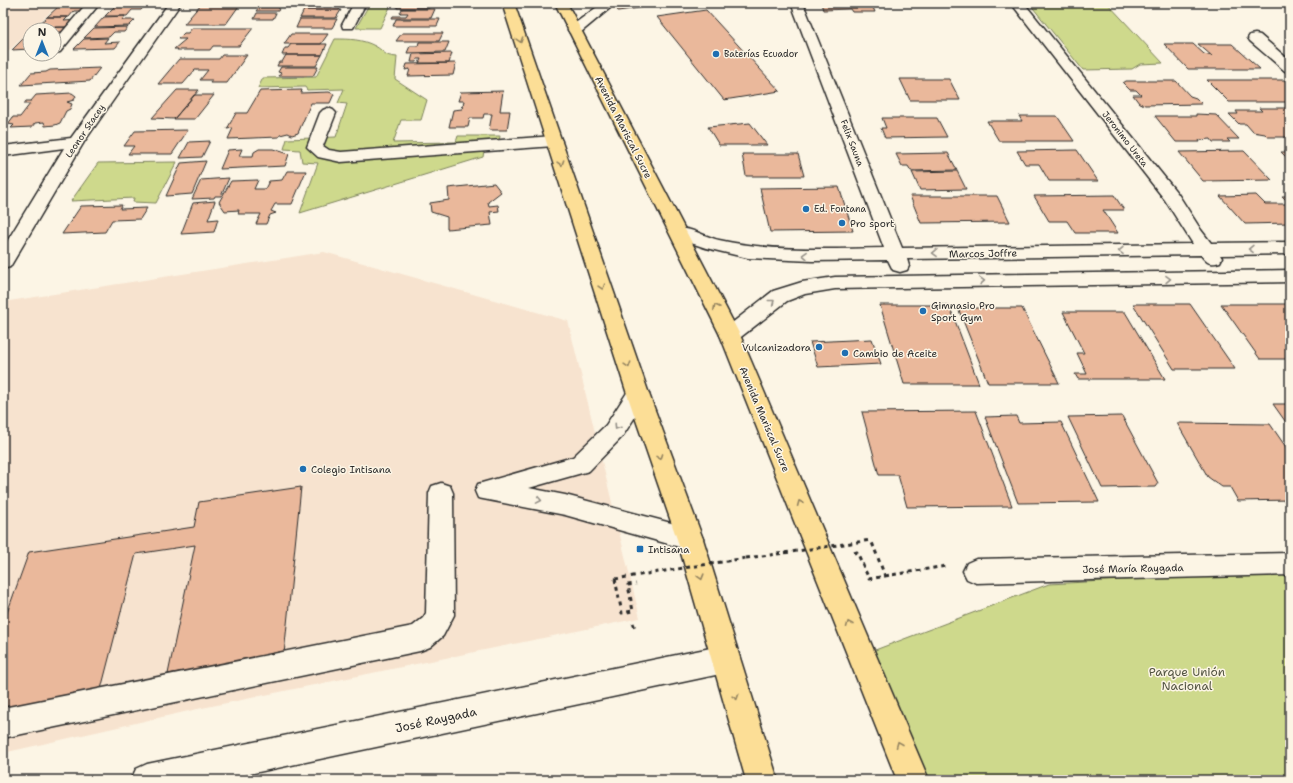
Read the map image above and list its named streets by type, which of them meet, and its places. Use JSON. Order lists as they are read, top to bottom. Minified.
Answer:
{"streets":{"main road":["Avenida Mariscal Sucre"],"street":["Leonor Stacey","Jeronimo Ureta","Felix Sauna","Marcos Joffre","José María Raygada","José Raygada"]},"crossings":[["Avenida Mariscal Sucre","Marcos Joffre"],["Jeronimo Ureta","Marcos Joffre"],["Felix Sauna","Marcos Joffre"]],"parks":["Parque Unión Nacional"],"places":{"other":["Baterías Ecuador","Ed. Fontana","Pro sport","Gimnasio Pro Sport Gym","Vulcanizadora","Cambio de Aceite","Colegio Intisana"],"transit":["Intisana"]},"north":"top"}
